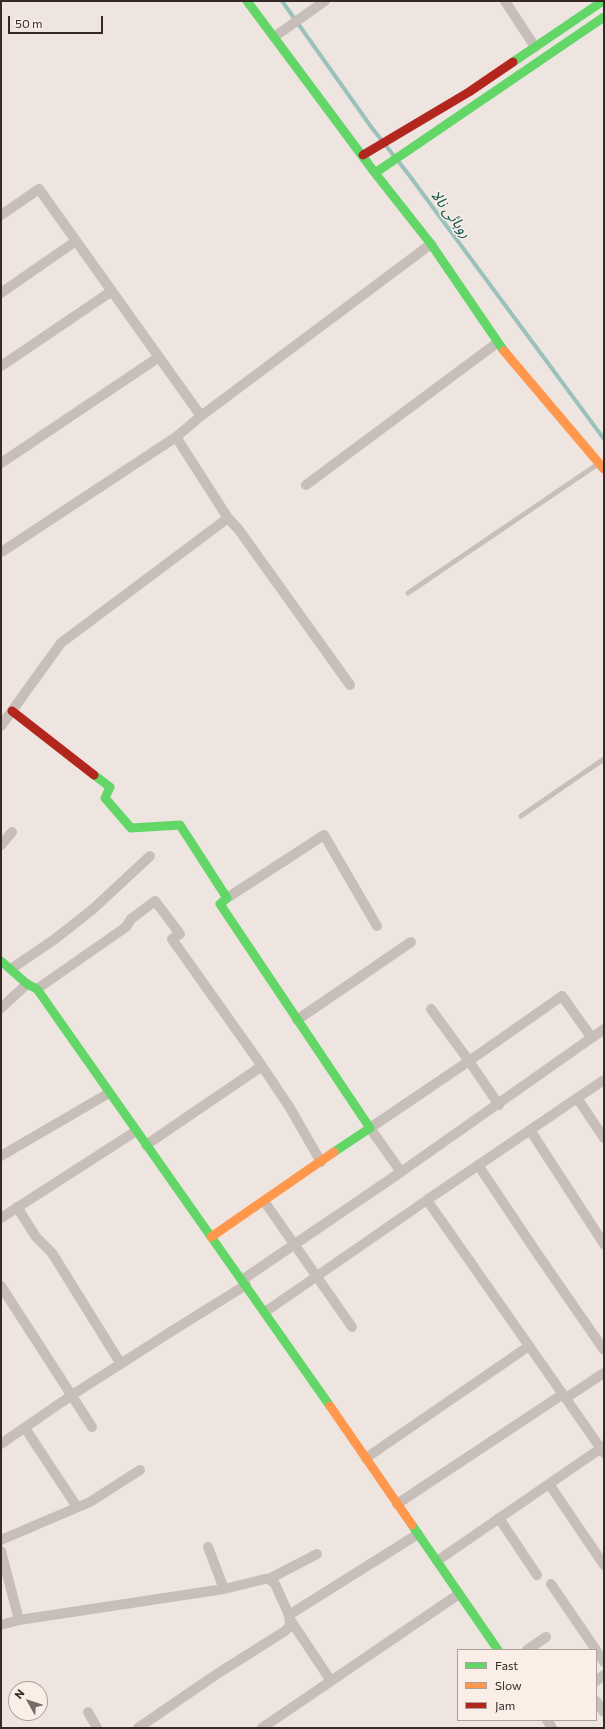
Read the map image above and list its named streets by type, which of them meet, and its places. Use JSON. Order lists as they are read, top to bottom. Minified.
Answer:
{"water":["روہائی نالا"],"legend":["Fast","Slow","Jam"],"scale_bar":"50 m","north":"top left"}
